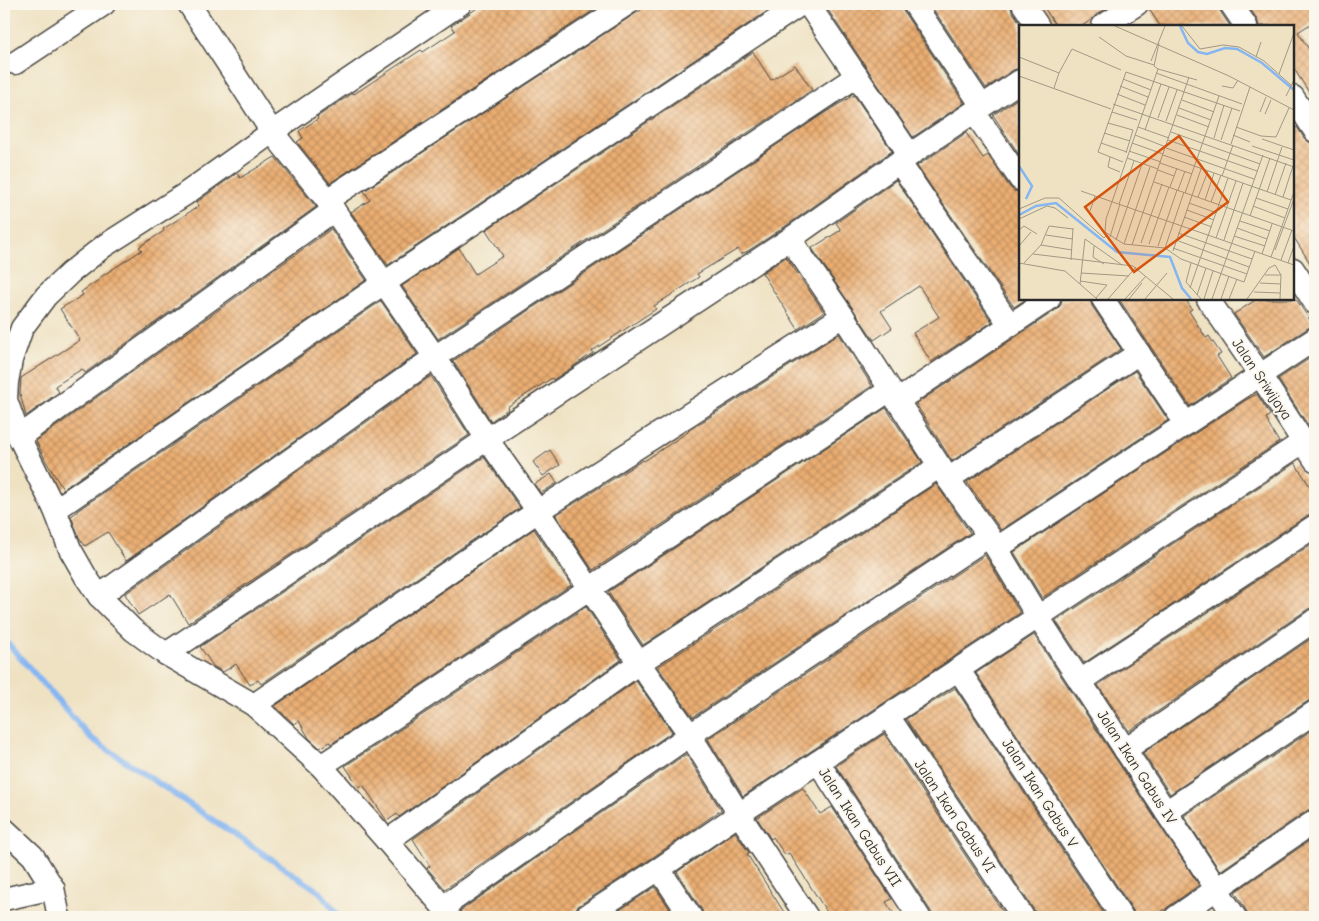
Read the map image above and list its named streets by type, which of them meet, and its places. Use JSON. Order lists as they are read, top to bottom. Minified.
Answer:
{"streets":{"street":["Jalan Sriwijaya","Jalan Ikan Gabus IV","Jalan Ikan Gabus V","Jalan Ikan Gabus VI","Jalan Ikan Gabus VII"]}}
